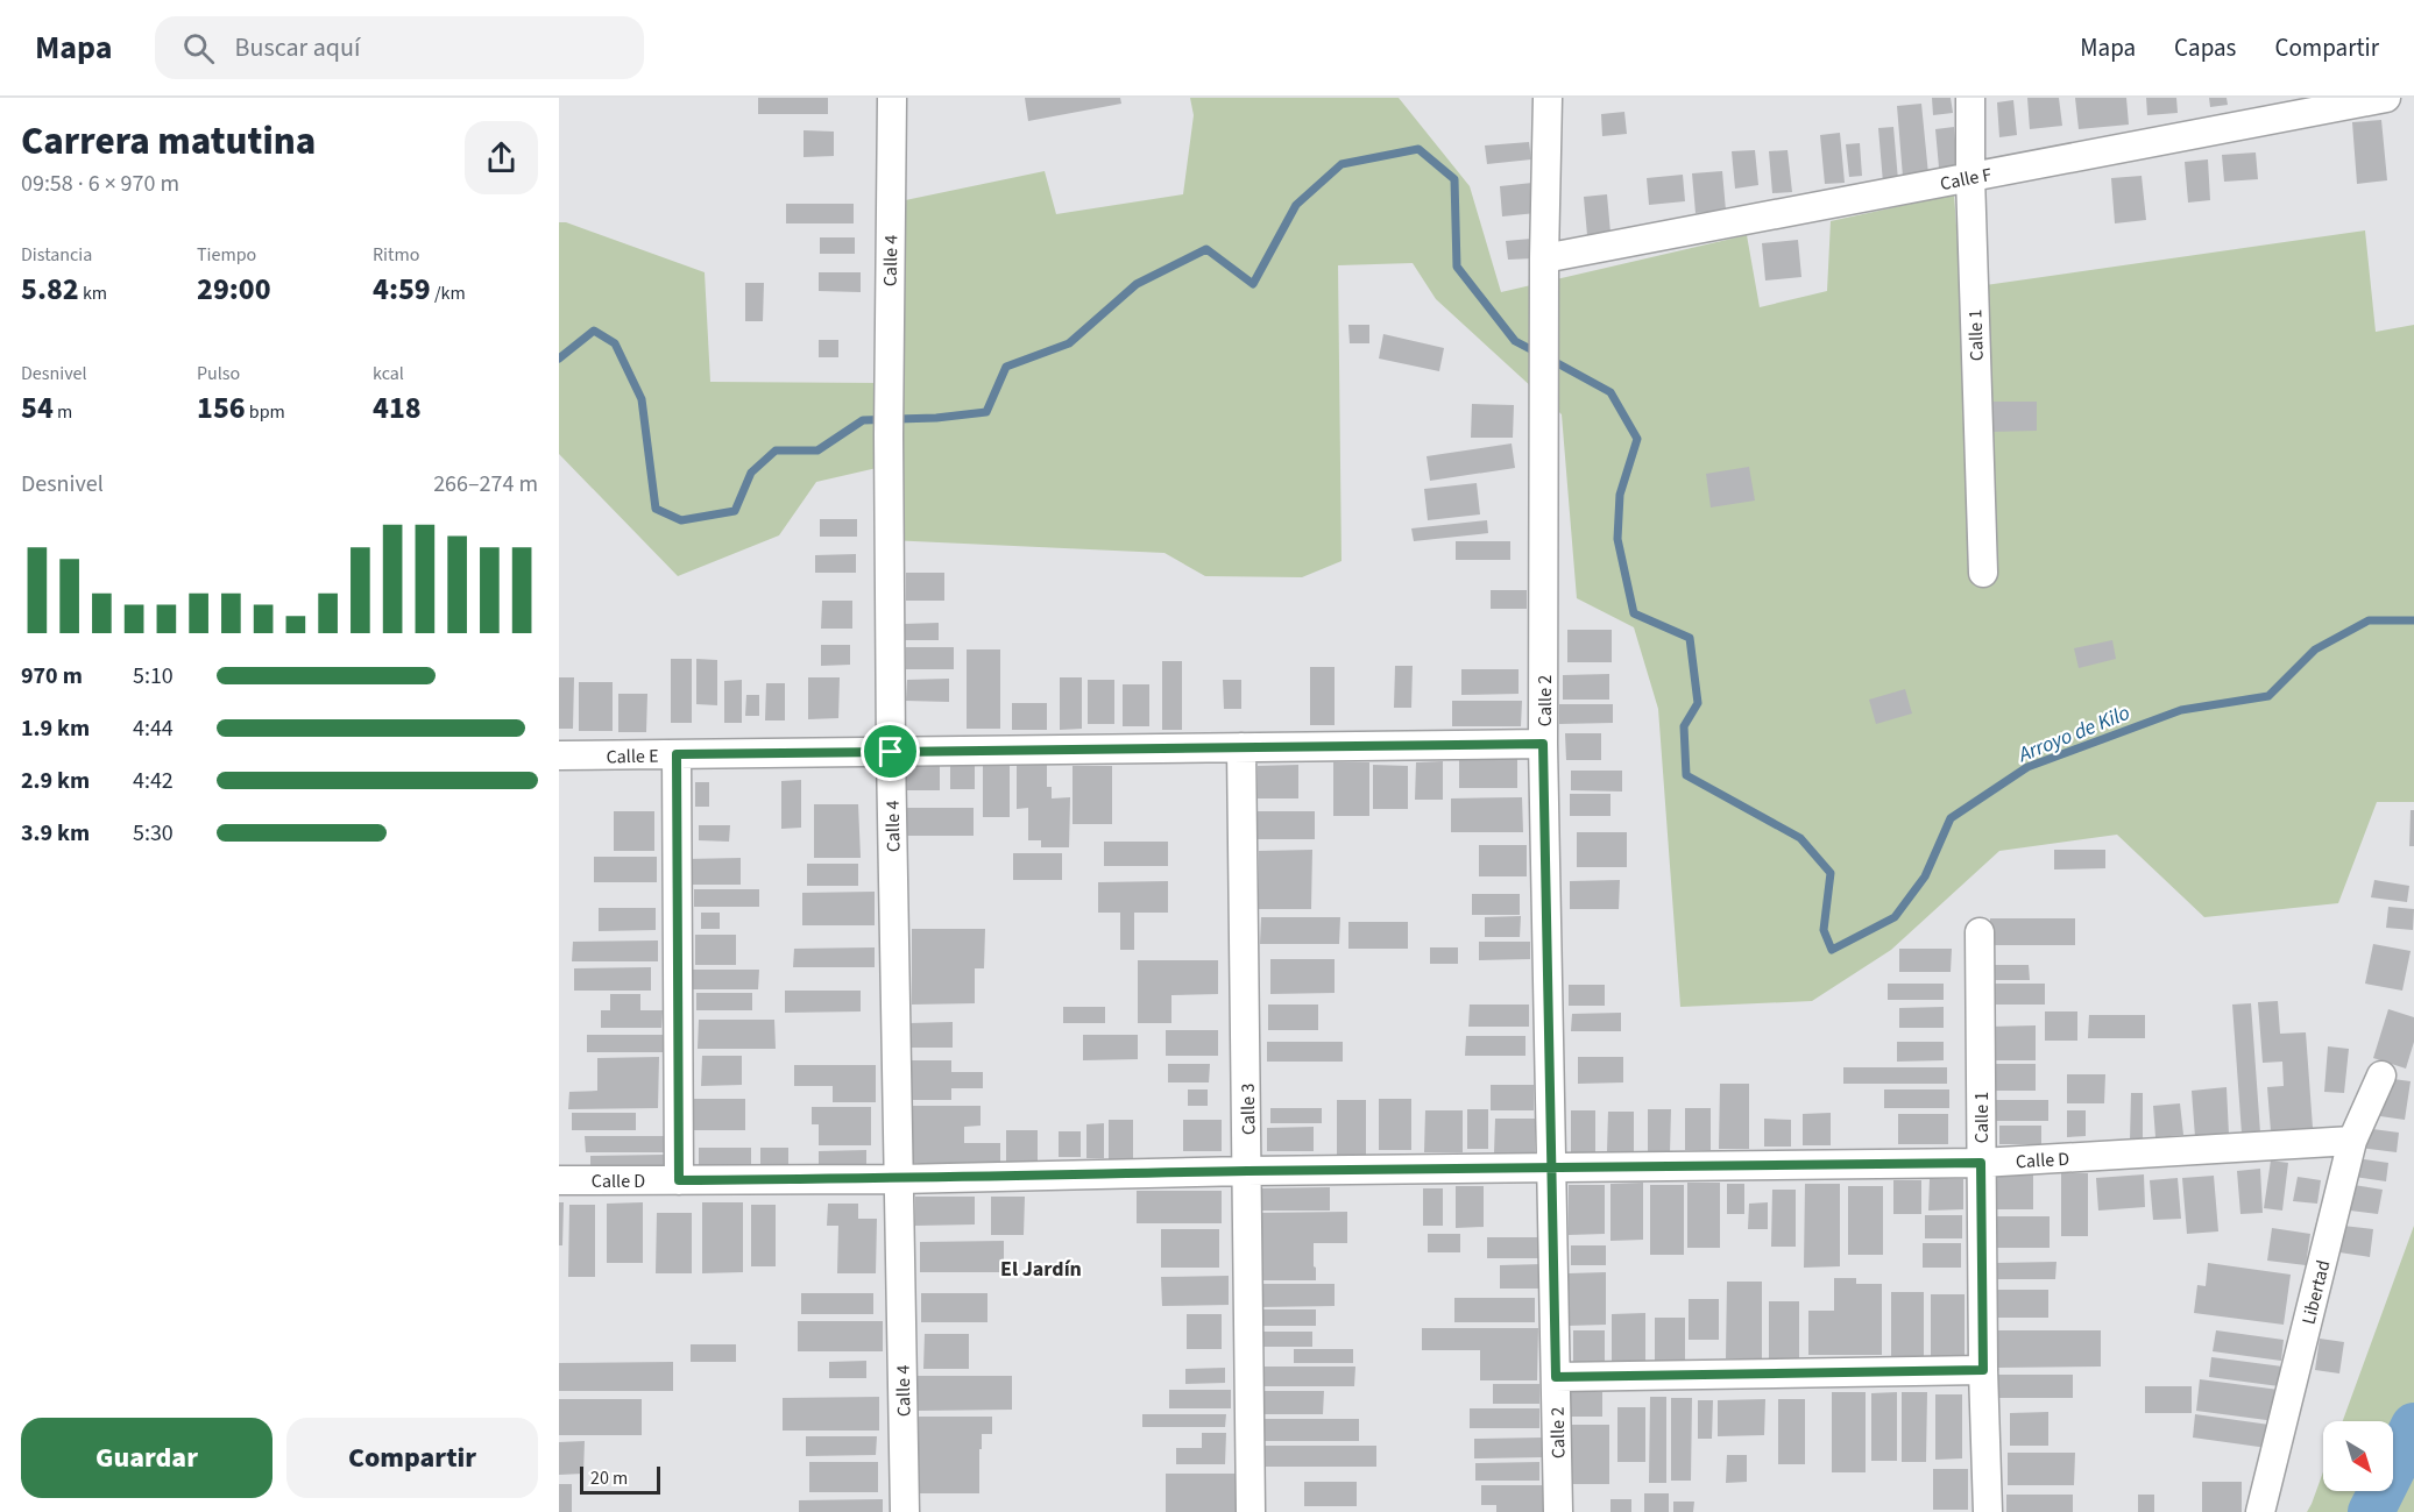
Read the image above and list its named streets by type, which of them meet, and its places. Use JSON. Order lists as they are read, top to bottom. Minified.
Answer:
{"streets":{"street":["Calle F","Calle 4","Calle 1","Calle 2","Calle E","Calle 3","Calle D","Libertad"]},"crossings":[["Calle F","Calle 1"],["Calle F","Calle 2"],["Calle 4","Calle E"],["Calle 4","Calle D"],["Calle 1","Calle D"],["Calle 2","Calle E"],["Calle 2","Calle D"],["Calle E","Calle 3"],["Calle 3","Calle D"],["Calle D","Libertad"]],"districts":["El Jardín"],"water":["Arroyo de Kilo"],"scale_bar":"20 m","north":"bottom right","page":{"header":"Mapa","search":"Buscar aquí","nav":["Mapa","Capas","Compartir"],"heading":["Carrera matutina","09:58 · 6 × 970 m"],"stats":[["Distancia","5.82 km"],["Tiempo","29:00"],["Ritmo","4:59 /km"],["Desnivel","54 m"],["Pulso","156 bpm"],["kcal","418"]],"chart":["Desnivel","266–274 m"],"list":[{"name":"970 m","note":"5:10"},{"name":"1.9 km","note":"4:44"},{"name":"2.9 km","note":"4:42"},{"name":"3.9 km","note":"5:30"}],"buttons":["Guardar","Compartir"],"scale":"20 m"}}
